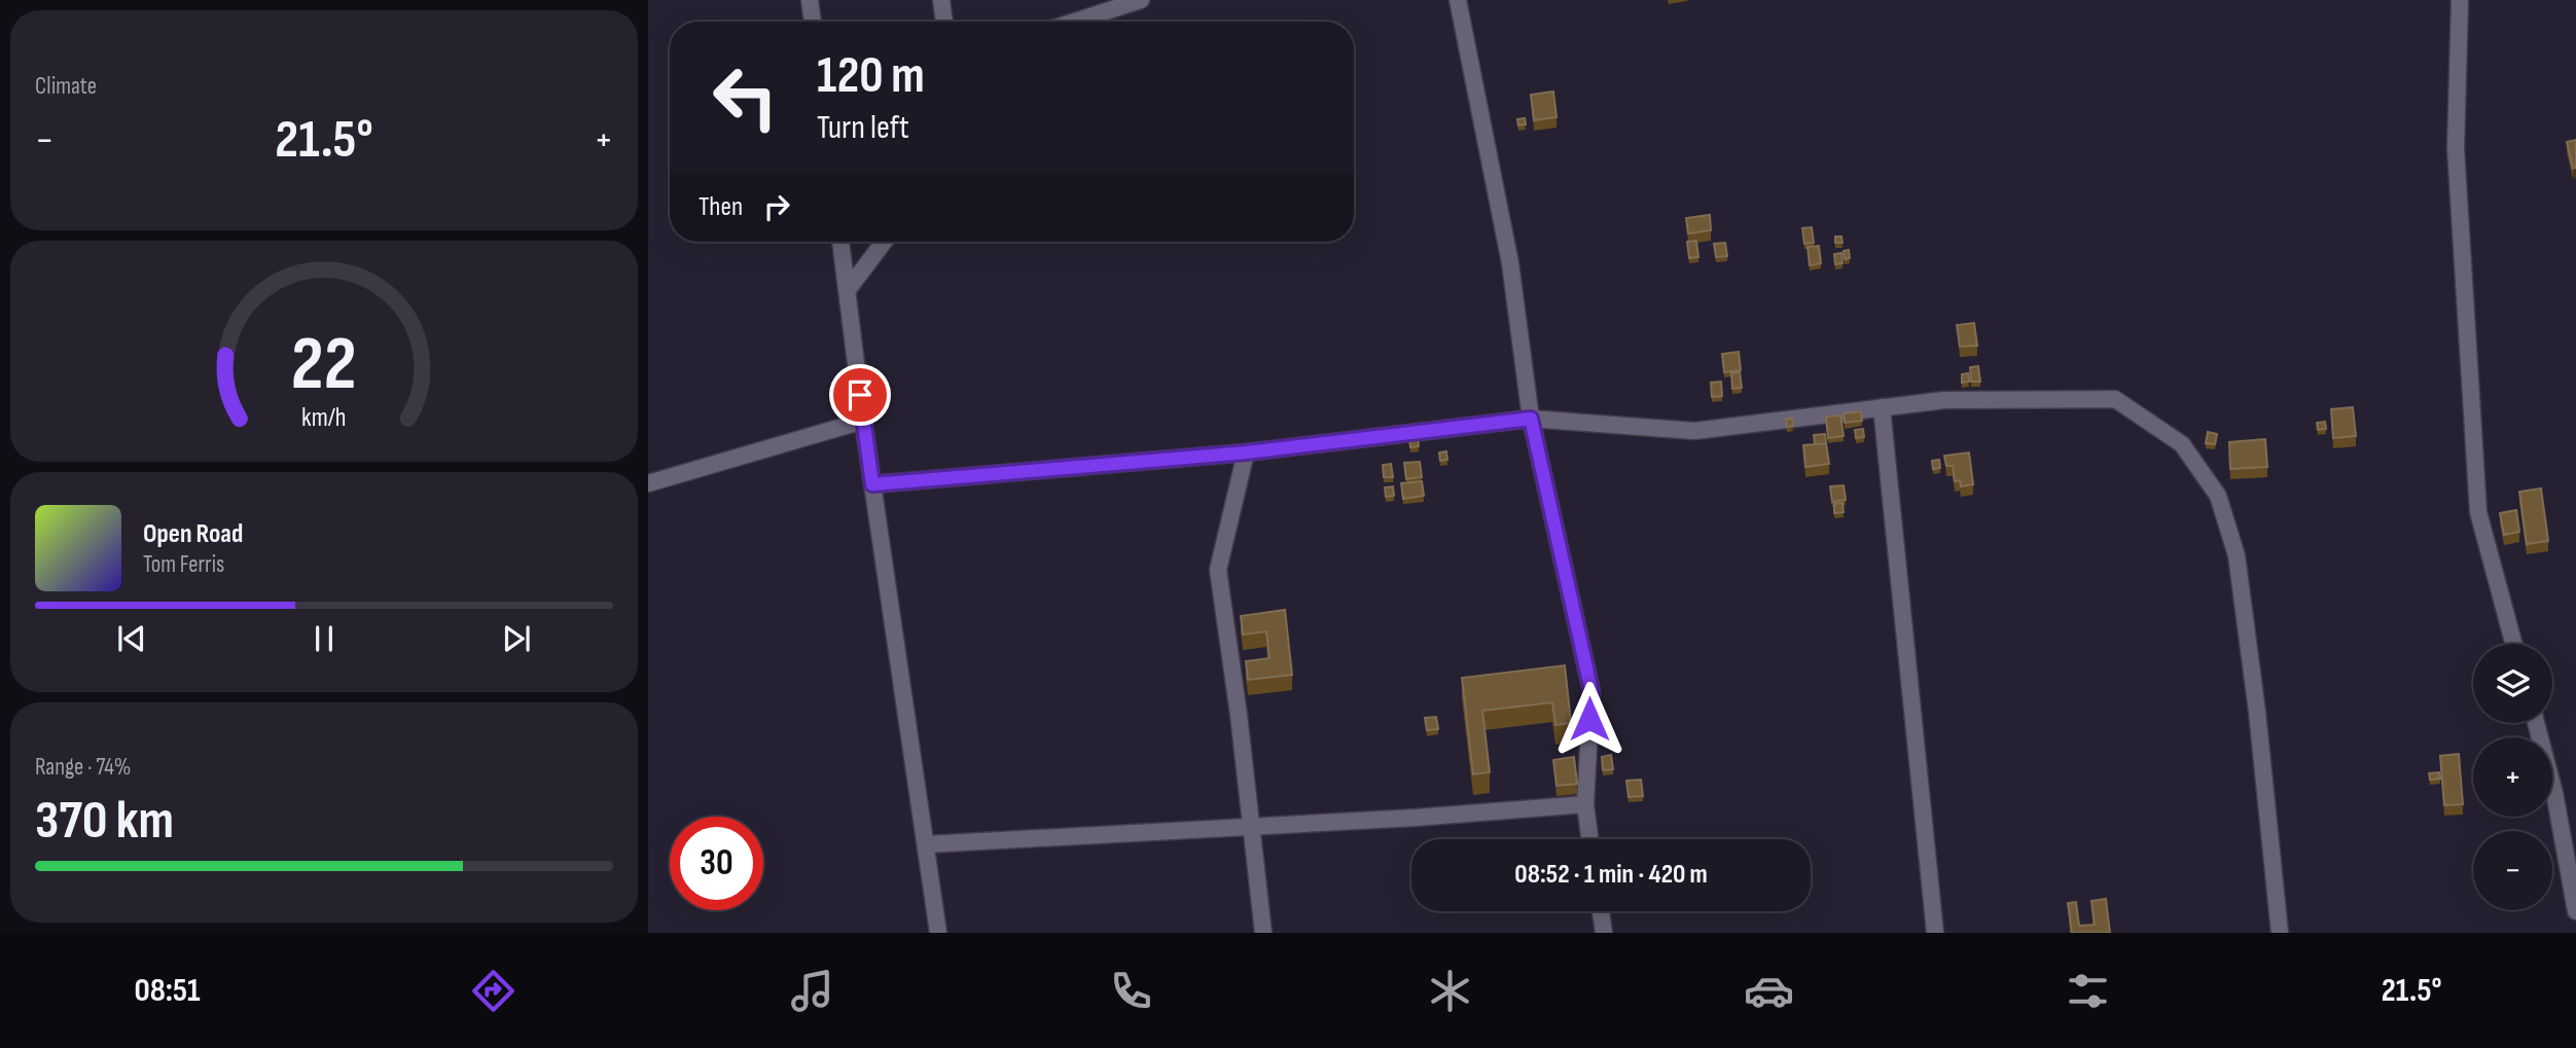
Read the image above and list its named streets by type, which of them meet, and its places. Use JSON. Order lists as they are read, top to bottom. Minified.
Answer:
{"page":{"tile":["Climate",["Range · 74%","370 km"]],"turn":["120 m","Turn left"],"heat":["−","21.5°","+"],"then":"Then","song":["Open Road","Tom Ferris"],"map_buttons":["+","−"],"limit":"30","trip":"08:52 · 1 min · 420 m","tabs":["08:51","21.5°"],"gauge":["22","km/h"]}}
